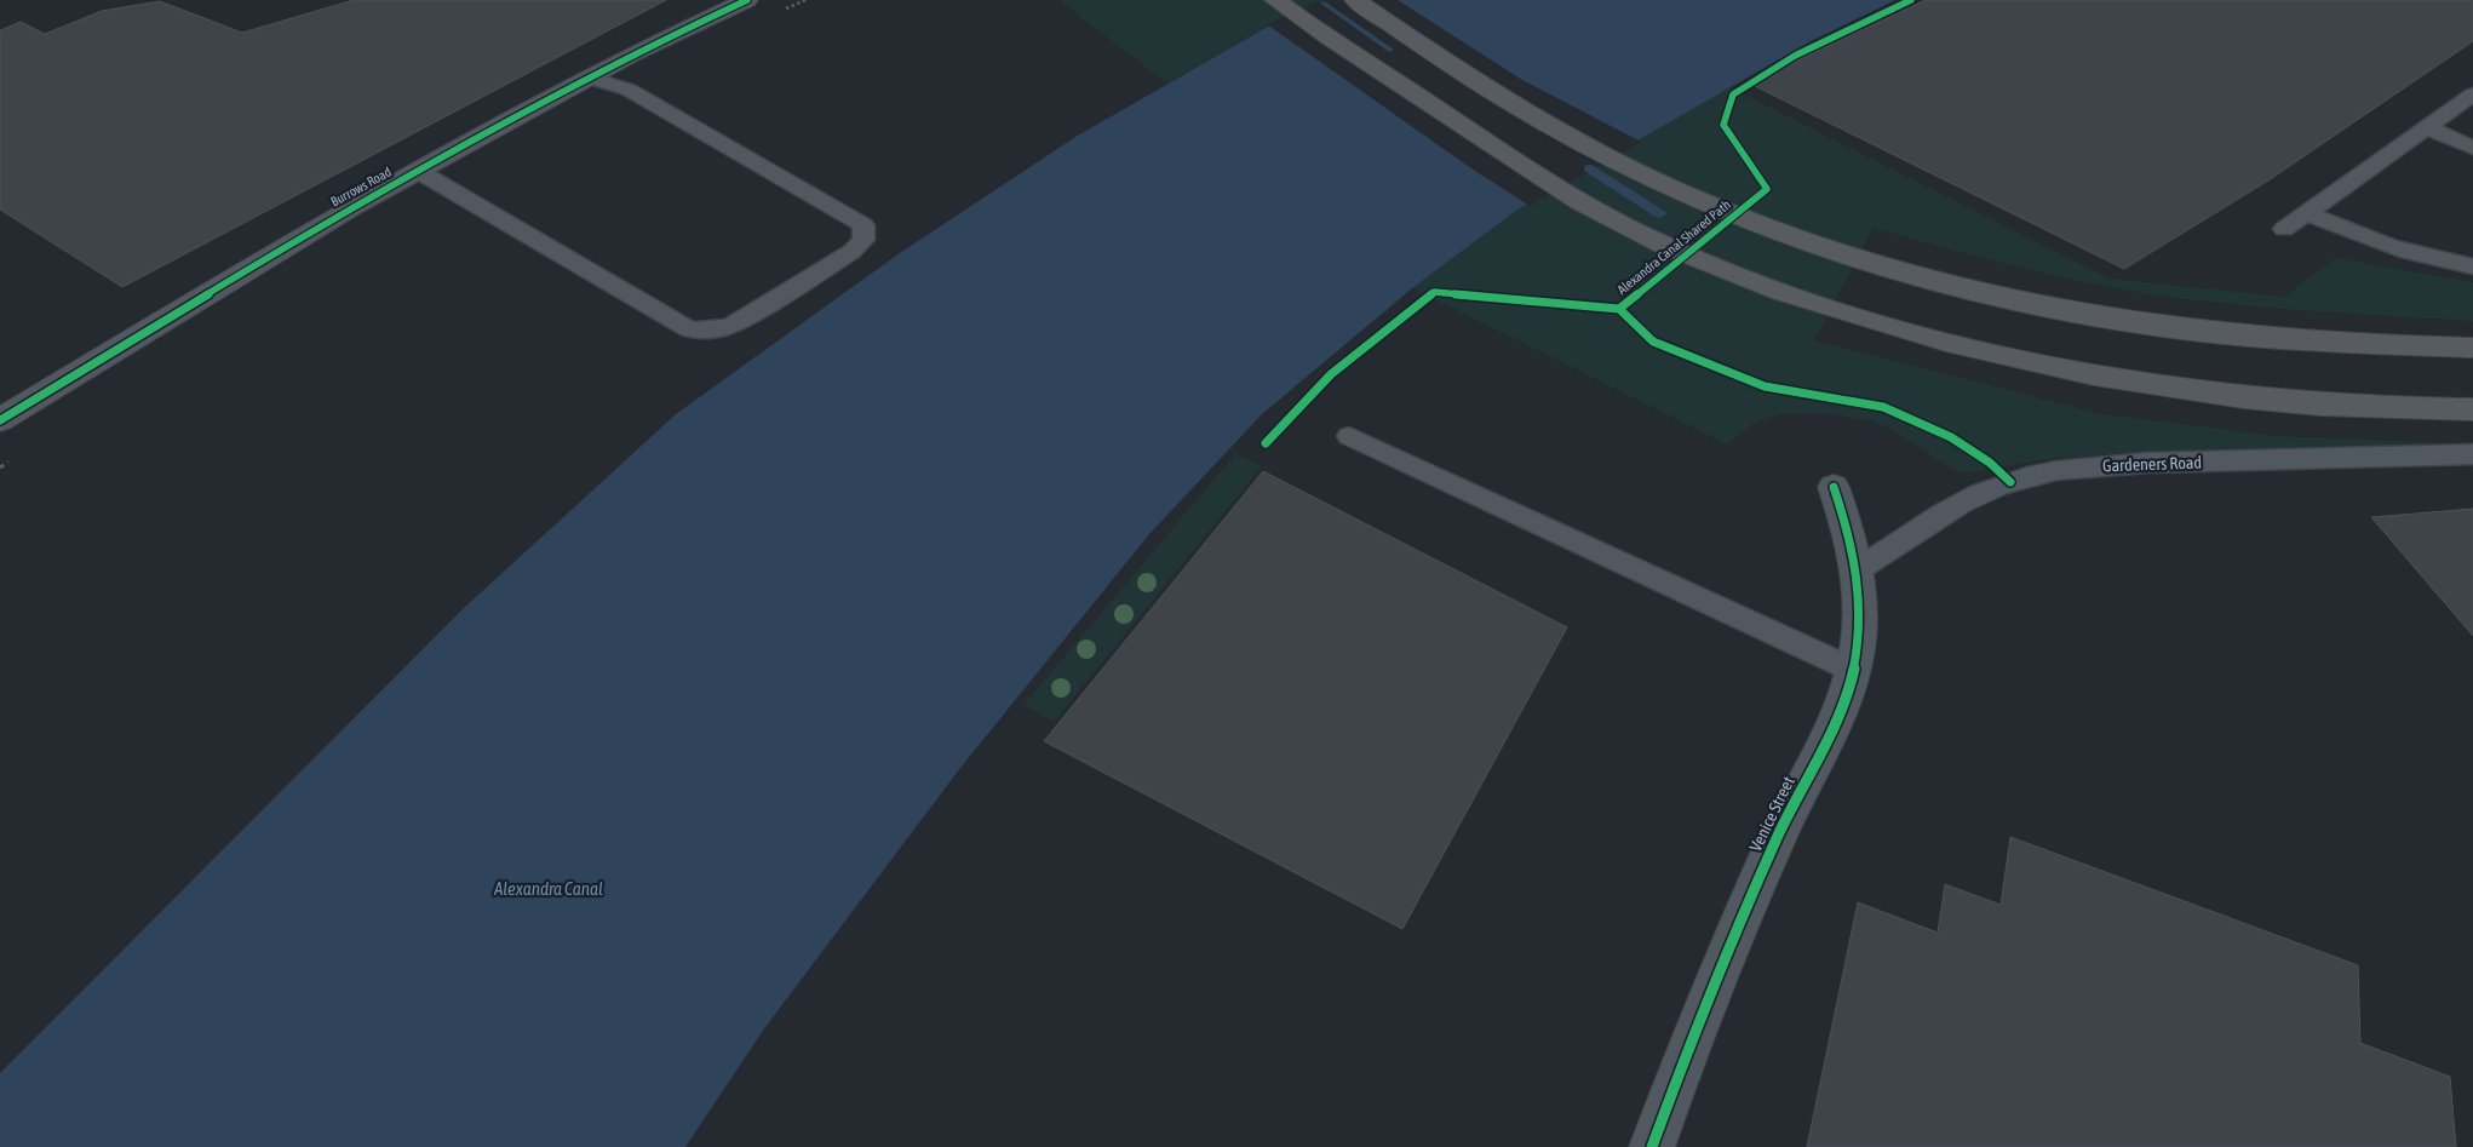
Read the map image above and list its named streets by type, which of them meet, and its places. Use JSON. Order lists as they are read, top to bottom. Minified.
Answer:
{"streets":{"street":["Burrows Road","Venice Street"],"lane":["Gardeners Road"],"cycle path":["Alexandra Canal Shared Path"]},"crossings":[["Gardeners Road","Venice Street"]],"water":["Alexandra Canal"]}
